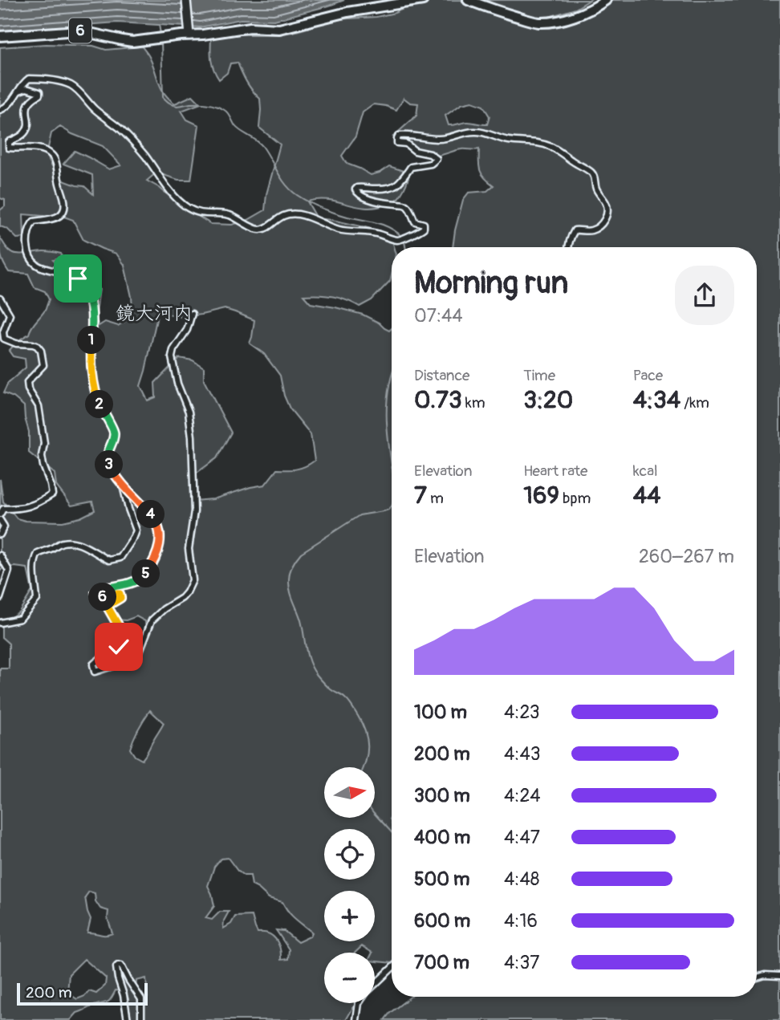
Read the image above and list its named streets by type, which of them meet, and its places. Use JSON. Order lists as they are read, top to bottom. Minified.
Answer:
{"streets":{"main road":["6"]},"districts":["鏡大河内"],"scale_bar":"200 m","north":"right","page":{"heading":["Morning run","07:44"],"pins":["1","2","3","4","5","6"],"stats":[["Distance","0.73 km"],["Time","3:20"],["Pace","4:34 /km"],["Elevation","7 m"],["Heart rate","169 bpm"],["kcal","44"]],"chart":["Elevation","260–267 m"],"list":[{"name":"100 m","note":"4:23"},{"name":"200 m","note":"4:43"},{"name":"300 m","note":"4:24"},{"name":"400 m","note":"4:47"},{"name":"500 m","note":"4:48"},{"name":"600 m","note":"4:16"},{"name":"700 m","note":"4:37"}],"map_buttons":["+","−"],"scale":"200 m"}}
